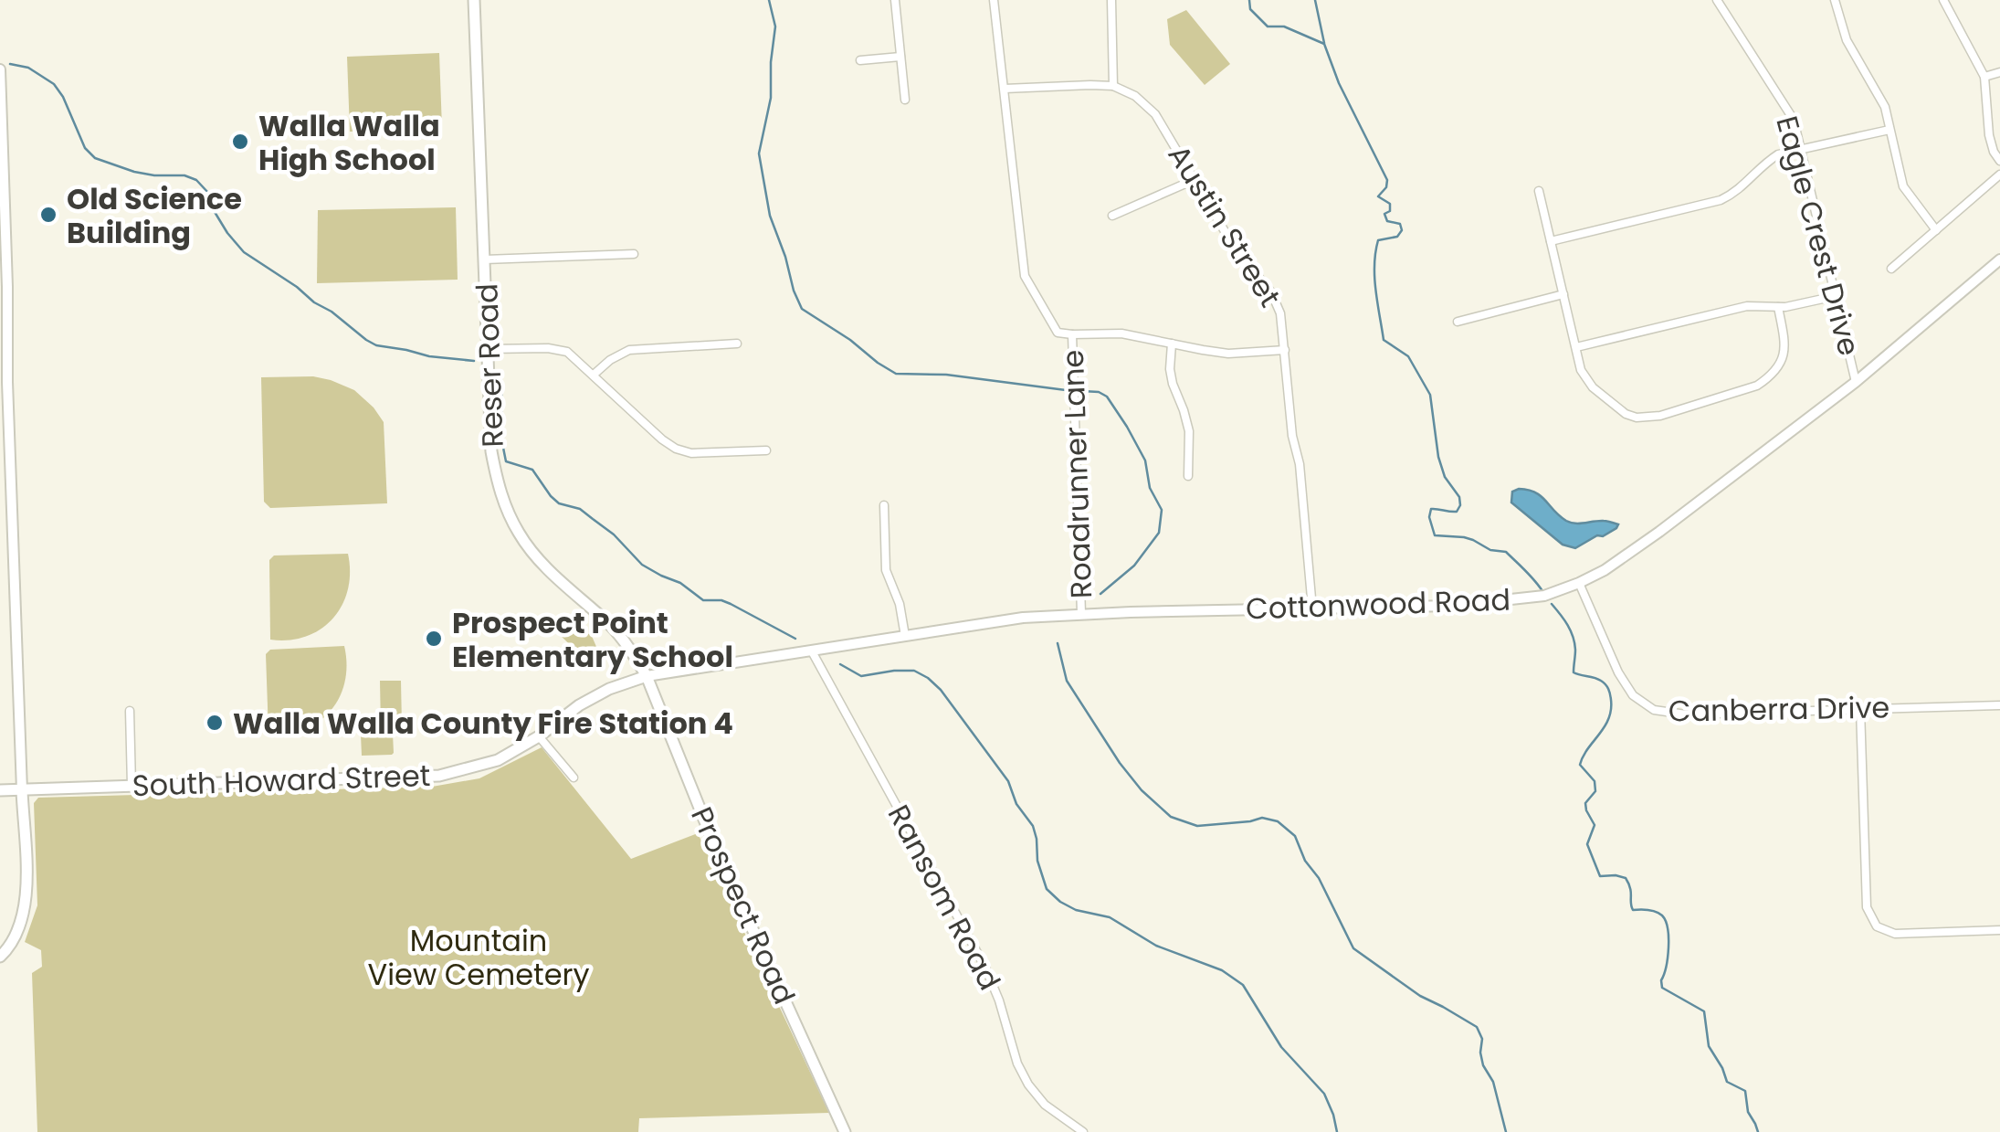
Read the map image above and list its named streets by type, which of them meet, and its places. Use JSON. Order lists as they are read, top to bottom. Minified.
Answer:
{"streets":{"main road":["Reser Road","South Howard Street","Prospect Road"],"street":["Austin Street","Eagle Crest Drive","Roadrunner Lane","Cottonwood Road","Canberra Drive","Ransom Road"]},"crossings":[["Austin Street","Cottonwood Road"],["Eagle Crest Drive","Cottonwood Road"],["Reser Road","Cottonwood Road"],["Reser Road","South Howard Street"],["Reser Road","Prospect Road"],["Roadrunner Lane","Cottonwood Road"],["Cottonwood Road","Canberra Drive"],["Cottonwood Road","South Howard Street"],["Cottonwood Road","Ransom Road"],["Cottonwood Road","Prospect Road"],["South Howard Street","Prospect Road"]],"parks":["Mountain View Cemetery"],"places":["Walla Walla High School","Old Science Building","Prospect Point Elementary School","Walla Walla County Fire Station 4"]}
